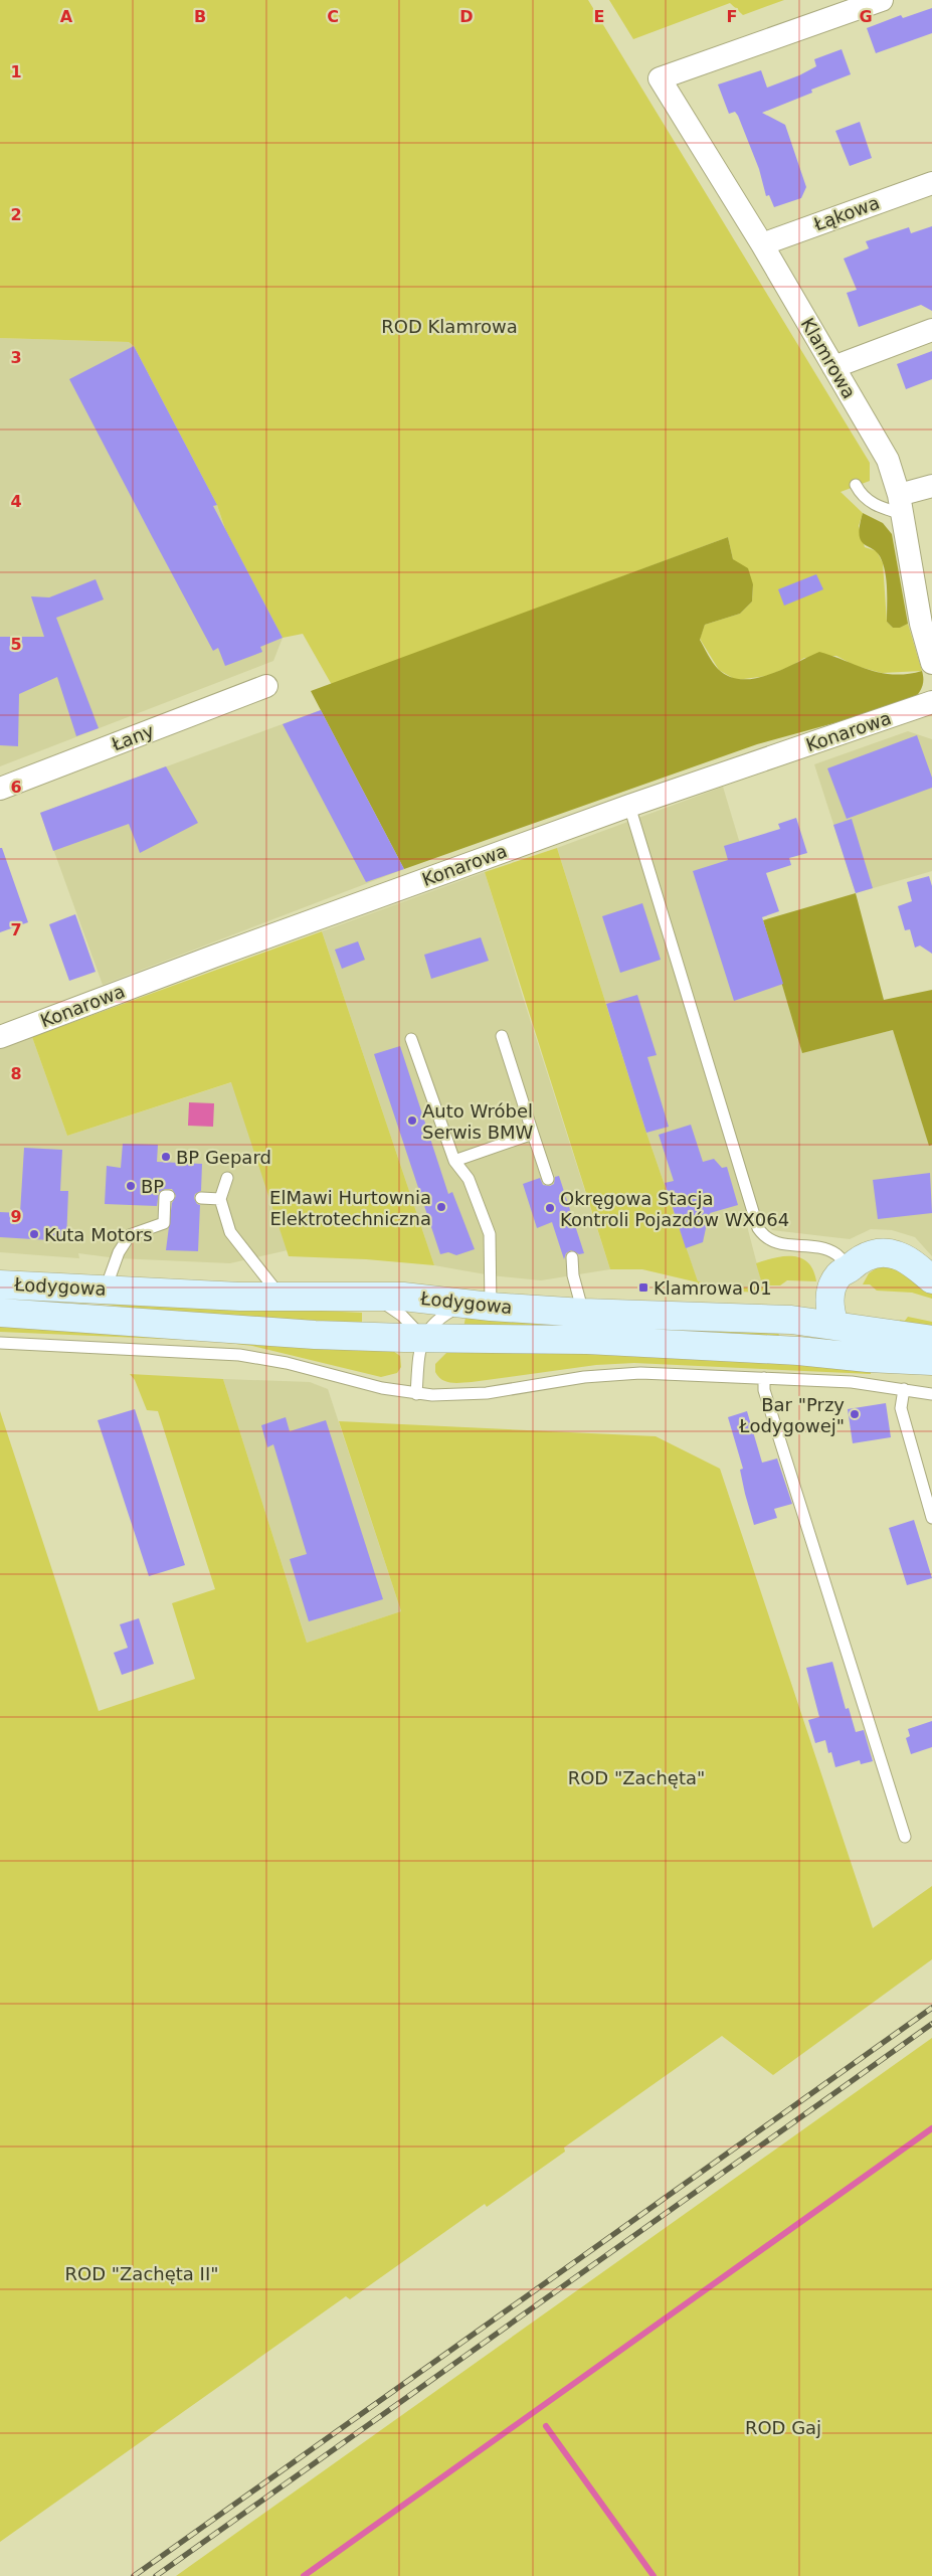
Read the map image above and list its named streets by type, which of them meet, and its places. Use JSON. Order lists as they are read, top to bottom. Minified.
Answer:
{"streets":{"main road":["Łodygowa"],"street":["Łąkowa","Klamrowa","Konarowa","Łany"]},"crossings":[["Łąkowa","Klamrowa"]],"parks":["ROD Klamrowa","ROD \"Zachęta\"","ROD \"Zachęta II\"","ROD Gaj"],"places":{"other":["Auto Wróbel Serwis BMW","BP Gepard","BP","ElMawi Hurtownia Elektrotechniczna","Okręgowa Stacja Kontroli Pojazdów WX064","Kuta Motors","Bar \"Przy Łodygowej\""],"transit":["Klamrowa 01"]},"grid":{"columns":["A","B","C","D","E","F","G"],"rows":["1","2","3","4","5","6","7","8","9"]}}
